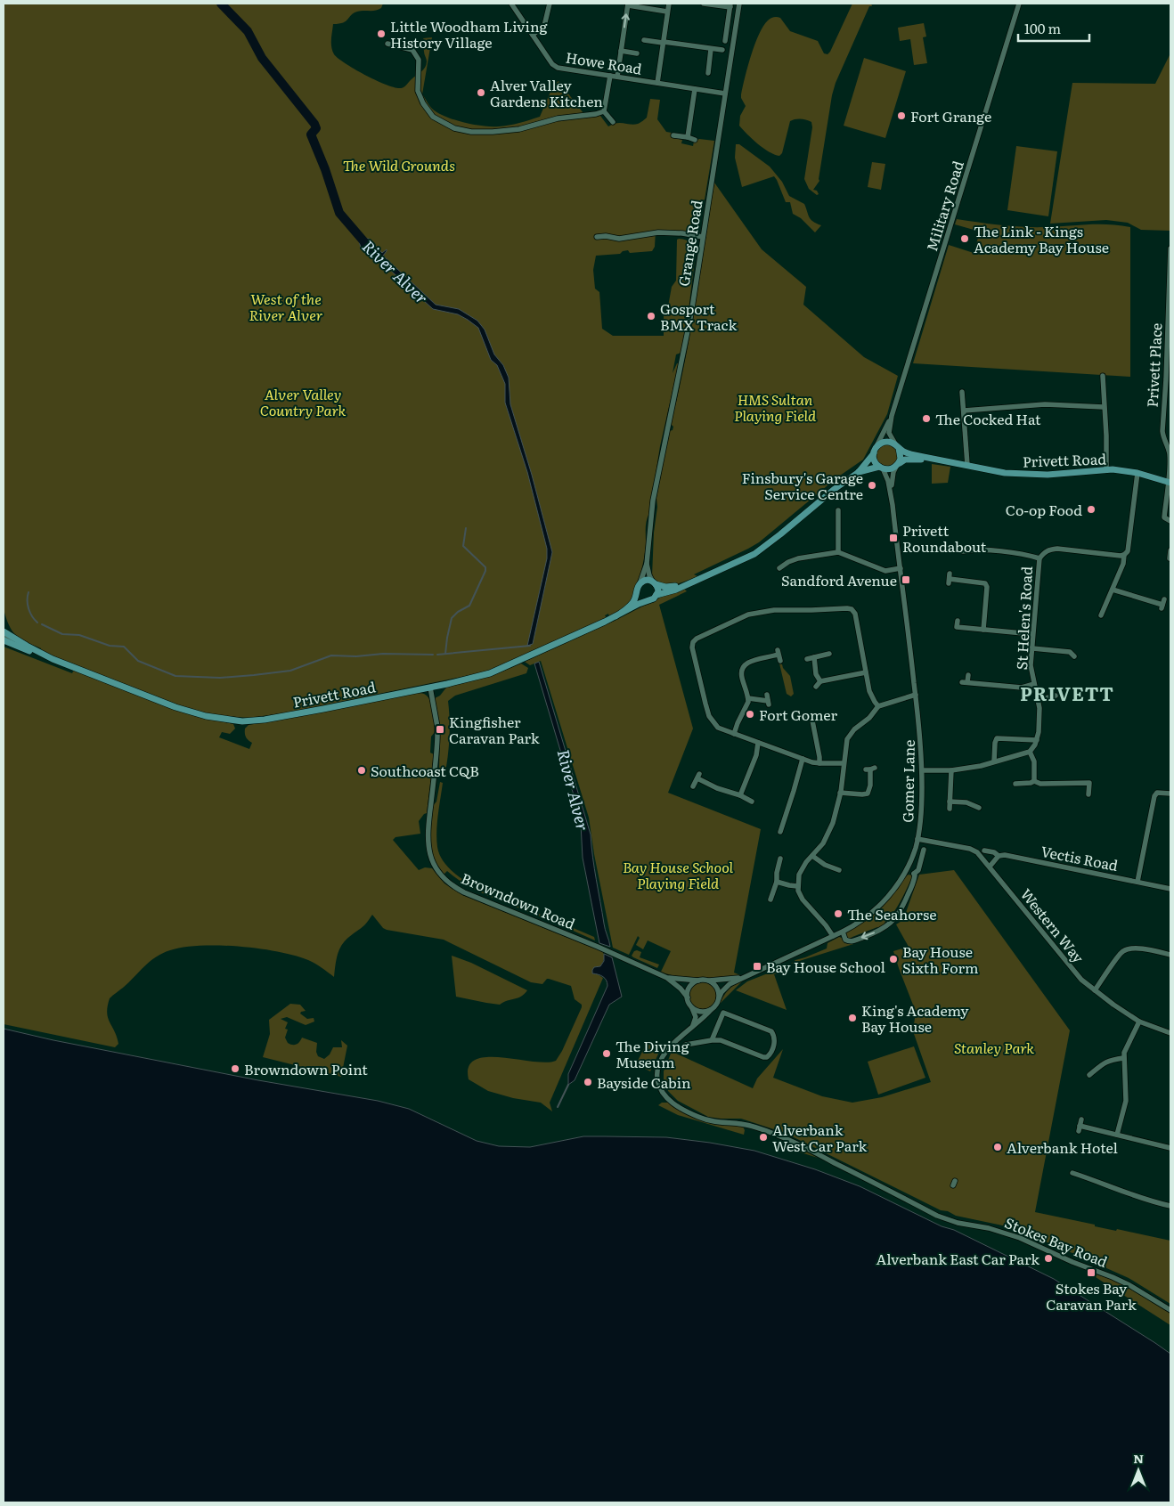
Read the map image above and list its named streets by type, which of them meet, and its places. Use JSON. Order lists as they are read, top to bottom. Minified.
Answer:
{"streets":{"main road":["Privett Road"],"street":["Howe Road","Military Road","Grange Road","Privett Place","St Helen's Road","Gomer Lane","Vectis Road","Browndown Road","Western Way","Stokes Bay Road"]},"crossings":[["Howe Road","Grange Road"],["Military Road","Privett Road"],["Military Road","Gomer Lane"],["Grange Road","Privett Road"],["Privett Place","Privett Road"],["Privett Road","Gomer Lane"],["Privett Road","Browndown Road"],["Gomer Lane","Western Way"],["Gomer Lane","Stokes Bay Road"],["Browndown Road","Stokes Bay Road"]],"districts":["PRIVETT"],"water":["River Alver"],"parks":["The Wild Grounds","West of the River Alver","Alver Valley Country Park","HMS Sultan Playing Field","Bay House School Playing Field","Stanley Park"],"places":{"other":["Little Woodham Living History Village","Alver Valley Gardens Kitchen","Fort Grange","The Link - Kings Academy Bay House","Gosport BMX Track","The Cocked Hat","Finsbury's Garage Service Centre","Co-op Food","Fort Gomer","Southcoast CQB","The Seahorse","Bay House Sixth Form","King's Academy Bay House","The Diving Museum","Browndown Point","Bayside Cabin","Alverbank West Car Park","Alverbank Hotel","Alverbank East Car Park"],"transit":["Privett Roundabout","Sandford Avenue","Kingfisher Caravan Park","Bay House School","Stokes Bay Caravan Park"]},"scale_bar":"100 m","north":"top"}
